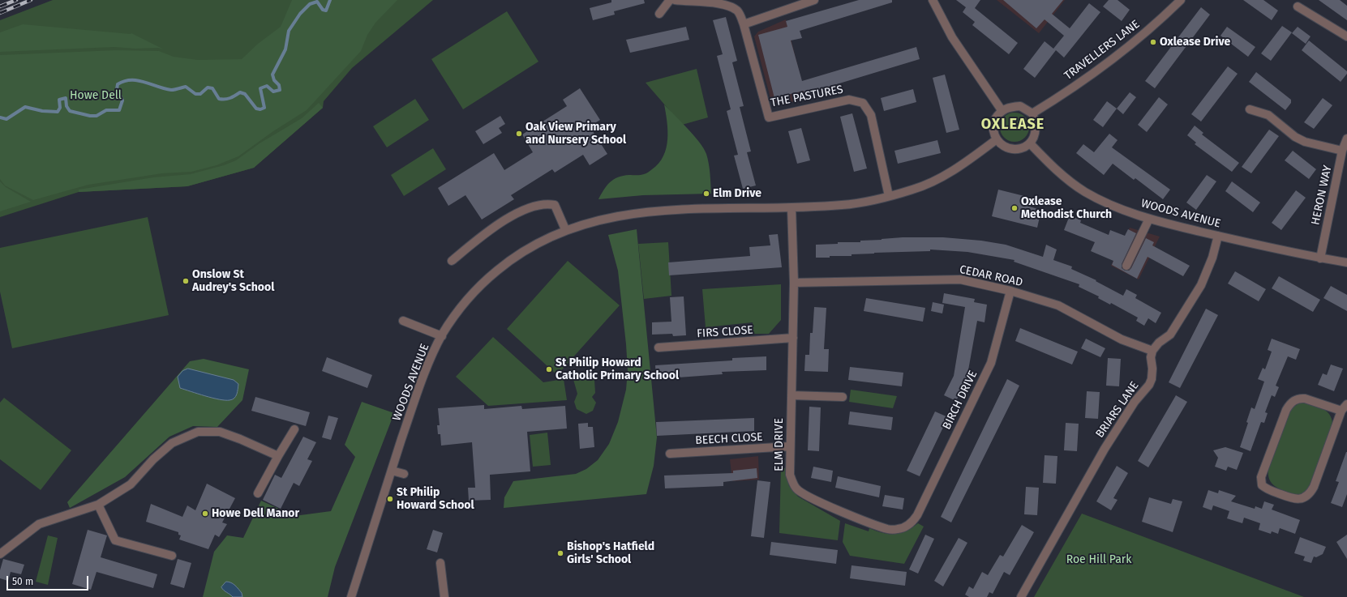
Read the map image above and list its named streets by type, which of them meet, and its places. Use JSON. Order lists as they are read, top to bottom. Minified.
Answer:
{"streets":{"street":["TRAVELLERS LANE","THE PASTURES","HERON WAY","WOODS AVENUE","CEDAR ROAD","FIRS CLOSE","BIRCH DRIVE","BRIARS LANE","BEECH CLOSE","ELM DRIVE"]},"crossings":[["TRAVELLERS LANE","WOODS AVENUE"],["THE PASTURES","WOODS AVENUE"],["HERON WAY","WOODS AVENUE"],["WOODS AVENUE","ELM DRIVE"],["CEDAR ROAD","BIRCH DRIVE"],["CEDAR ROAD","BRIARS LANE"],["CEDAR ROAD","ELM DRIVE"],["FIRS CLOSE","ELM DRIVE"],["BIRCH DRIVE","ELM DRIVE"],["BEECH CLOSE","ELM DRIVE"]],"districts":["OXLEASE"],"parks":["Howe Dell","Roe Hill Park"],"places":["Oxlease Drive","Oak View Primary and Nursery School","Elm Drive","Oxlease Methodist Church","Onslow St Audrey's School","St Philip Howard Catholic Primary School","St Philip Howard School","Howe Dell Manor","Bishop's Hatfield Girls' School"],"scale_bar":"50 m"}
